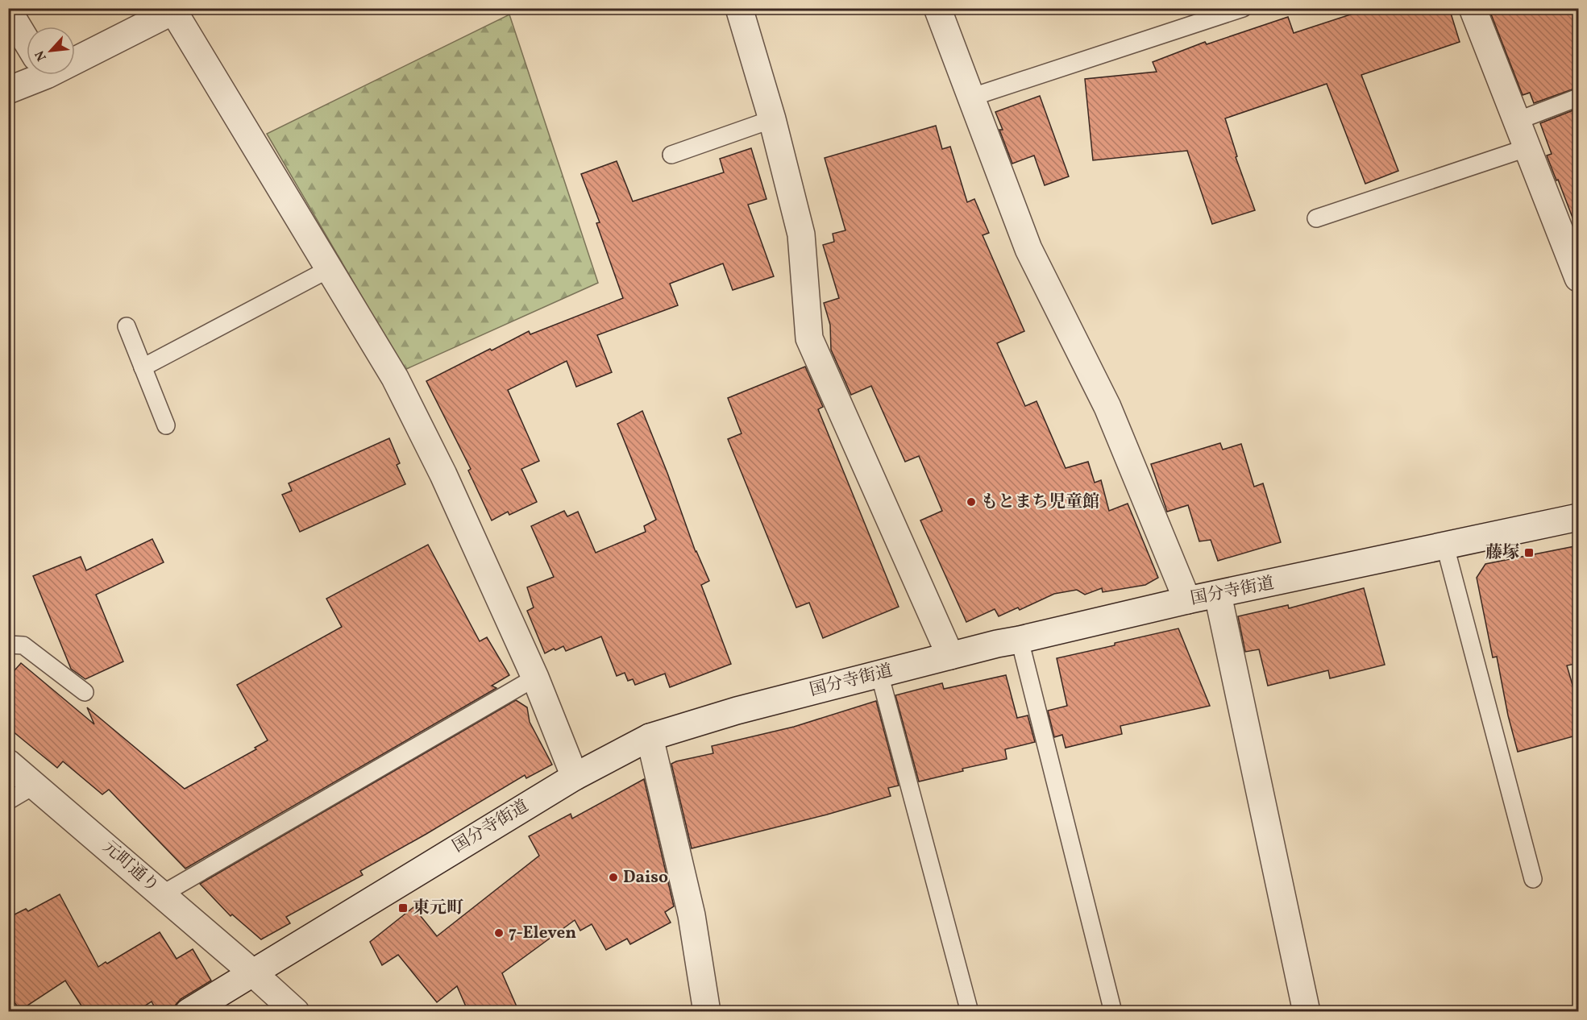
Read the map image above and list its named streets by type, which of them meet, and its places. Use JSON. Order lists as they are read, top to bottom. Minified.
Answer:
{"streets":{"street":["国分寺街道","元町通り"]},"crossings":[["国分寺街道","元町通り"]],"places":{"other":["もとまち児童館","Daiso","7-Eleven"],"transit":["藤塚","東元町"]},"north":"bottom left"}
